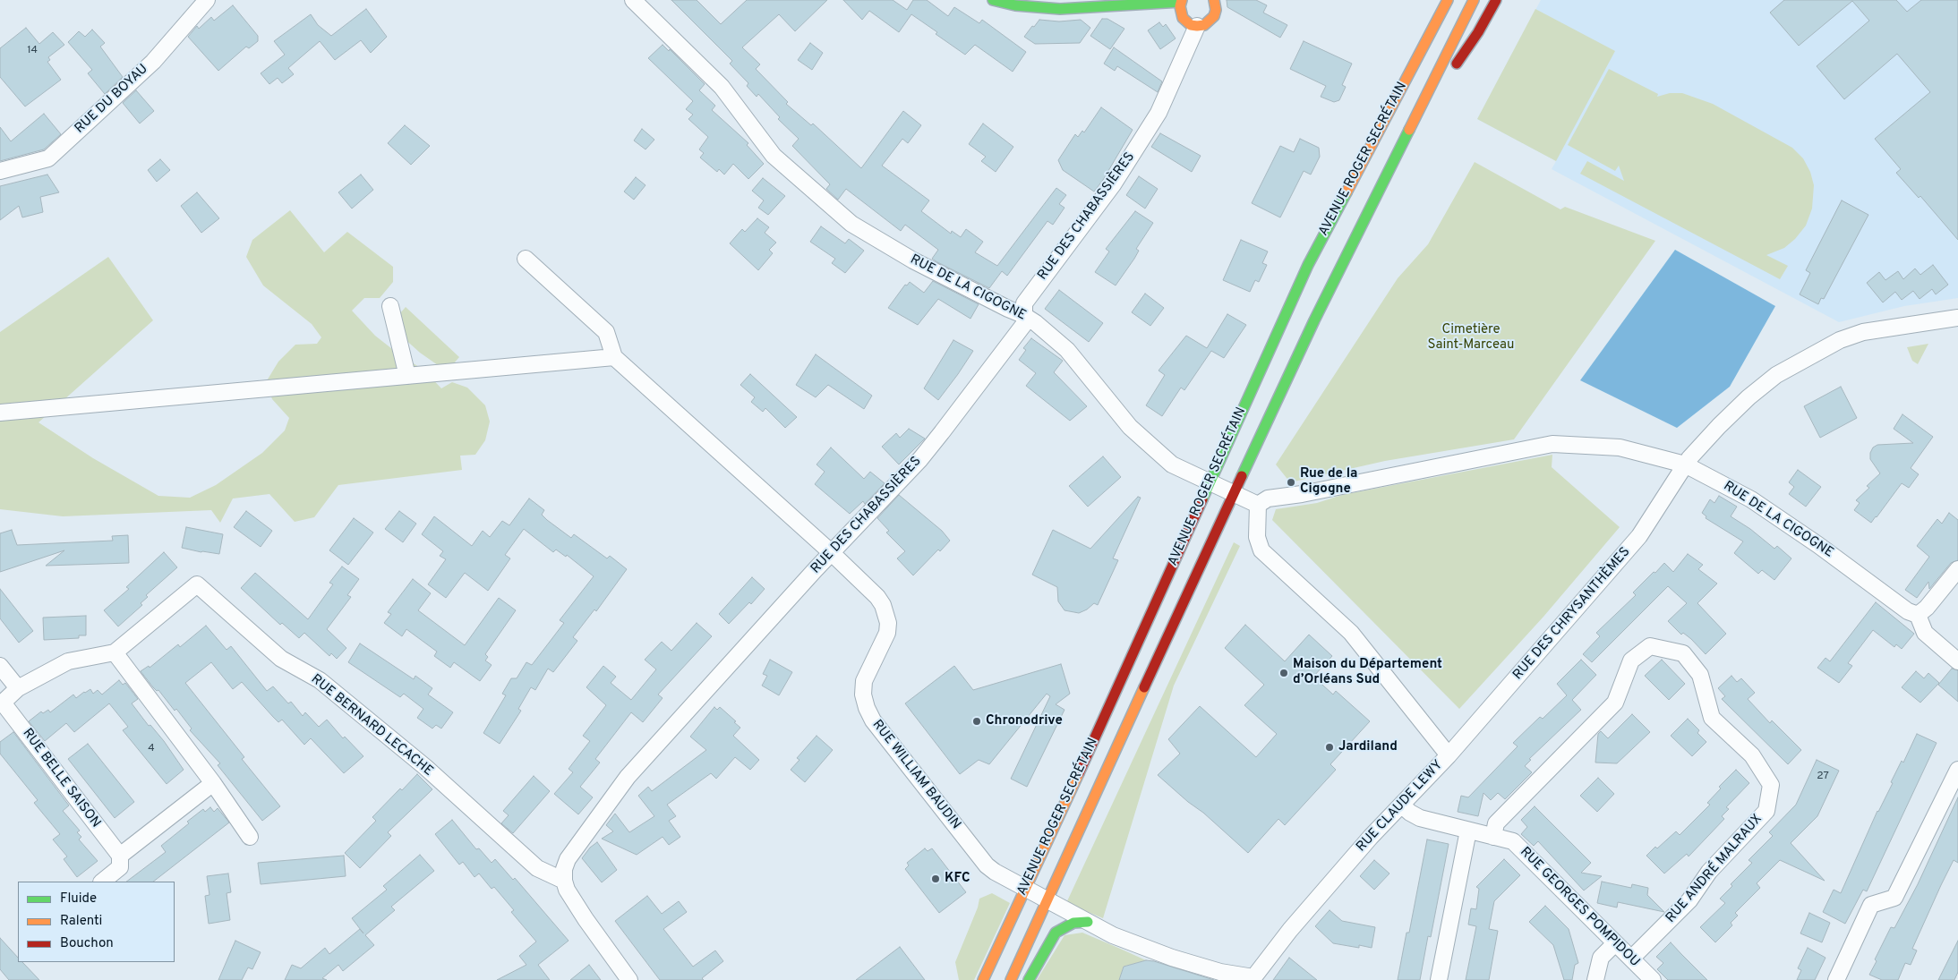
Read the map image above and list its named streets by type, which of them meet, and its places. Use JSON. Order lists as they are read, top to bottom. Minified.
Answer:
{"streets":{"main road":["AVENUE ROGER SECRÉTAIN"],"street":["RUE DU BOYAU","RUE DES CHABASSIÈRES","RUE DE LA CIGOGNE","RUE DES CHRYSANTHÈMES","RUE BERNARD LECACHE","RUE WILLIAM BAUDIN","RUE BELLE SAISON","RUE CLAUDE LEWY","RUE ANDRÉ MALRAUX","RUE GEORGES POMPIDOU"]},"crossings":[["AVENUE ROGER SECRÉTAIN","RUE DE LA CIGOGNE"],["AVENUE ROGER SECRÉTAIN","RUE WILLIAM BAUDIN"],["RUE DES CHABASSIÈRES","RUE DE LA CIGOGNE"],["RUE DES CHABASSIÈRES","RUE BERNARD LECACHE"],["RUE DES CHABASSIÈRES","RUE WILLIAM BAUDIN"],["RUE DE LA CIGOGNE","RUE DES CHRYSANTHÈMES"],["RUE DE LA CIGOGNE","RUE CLAUDE LEWY"],["RUE DES CHRYSANTHÈMES","RUE CLAUDE LEWY"],["RUE BERNARD LECACHE","RUE BELLE SAISON"],["RUE WILLIAM BAUDIN","RUE CLAUDE LEWY"],["RUE CLAUDE LEWY","RUE GEORGES POMPIDOU"],["RUE ANDRÉ MALRAUX","RUE GEORGES POMPIDOU"]],"parks":["Cimetière Saint-Marceau"],"places":["Rue de la Cigogne","Maison du Département d’Orléans Sud","Chronodrive","Jardiland","KFC"],"house_numbers":["14","4","27"],"legend":["Fluide","Ralenti","Bouchon"]}
